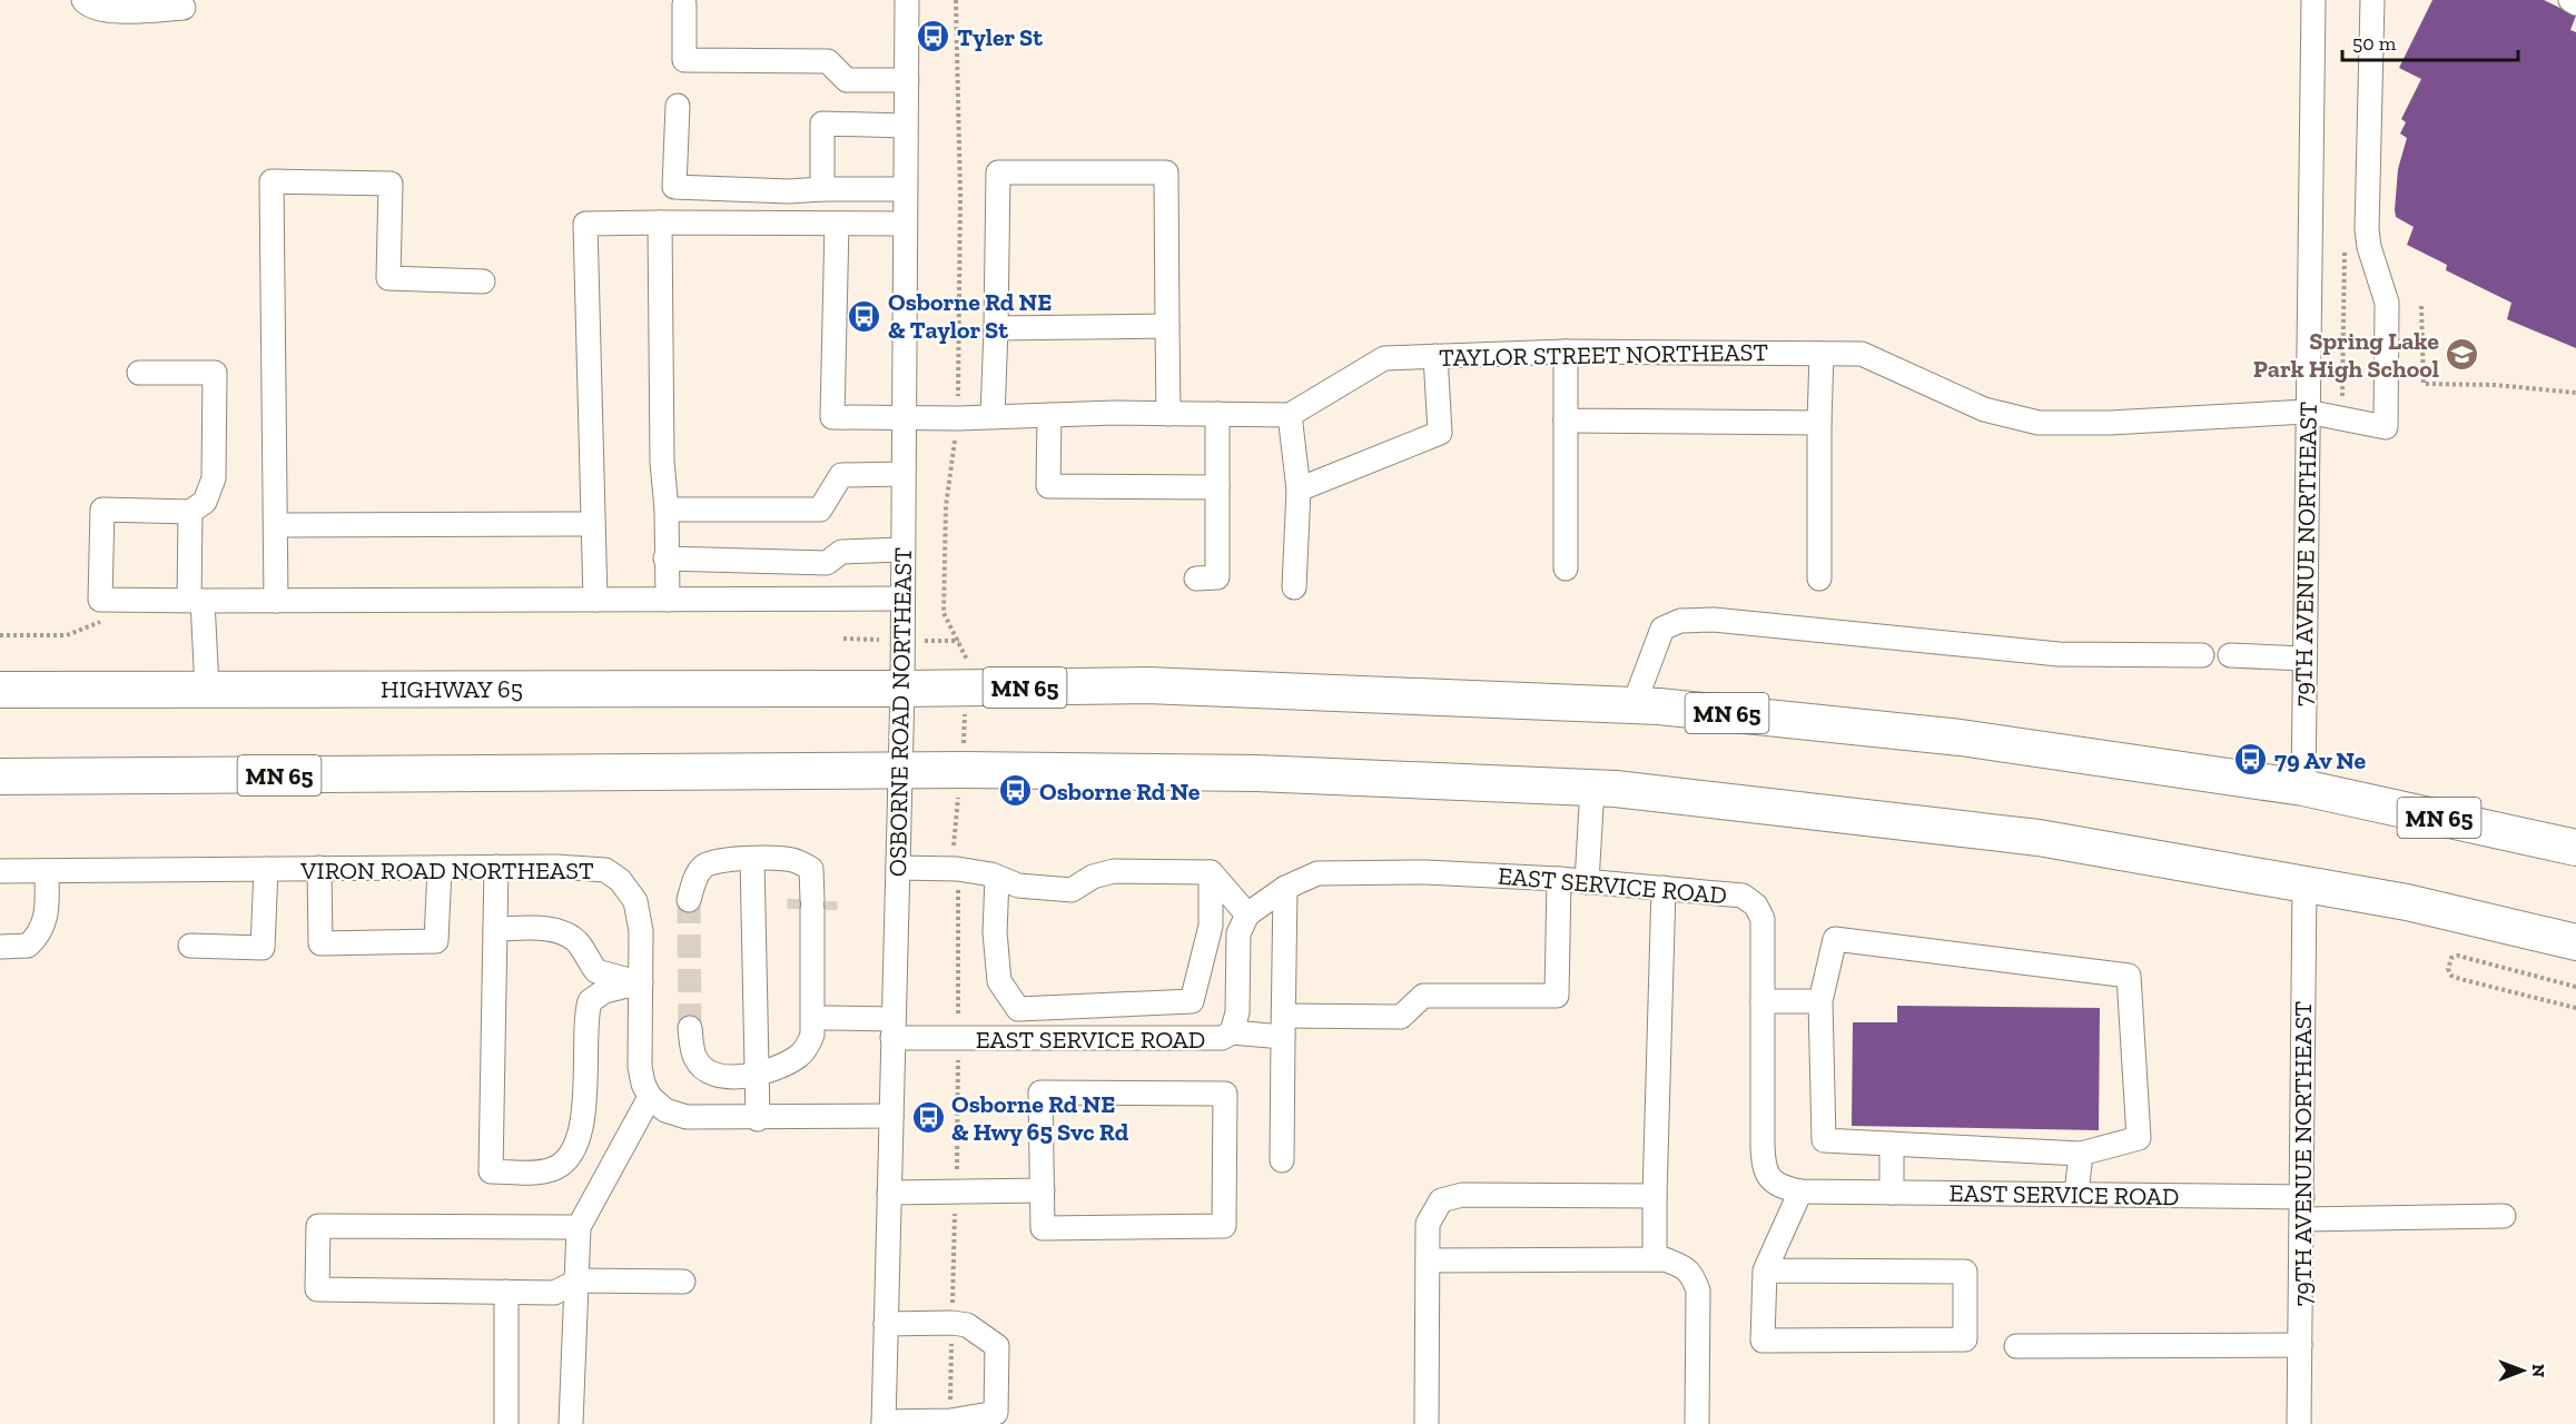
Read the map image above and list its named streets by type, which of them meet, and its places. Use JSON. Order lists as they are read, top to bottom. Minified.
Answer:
{"streets":{"highway":["MN 65","HIGHWAY 65"],"street":["TAYLOR STREET NORTHEAST","79TH AVENUE NORTHEAST","OSBORNE ROAD NORTHEAST","VIRON ROAD NORTHEAST","EAST SERVICE ROAD"]},"crossings":[["TAYLOR STREET NORTHEAST","79TH AVENUE NORTHEAST"],["79TH AVENUE NORTHEAST","MN 65"],["79TH AVENUE NORTHEAST","EAST SERVICE ROAD"],["MN 65","HIGHWAY 65"],["MN 65","OSBORNE ROAD NORTHEAST"],["HIGHWAY 65","OSBORNE ROAD NORTHEAST"],["OSBORNE ROAD NORTHEAST","EAST SERVICE ROAD"]],"places":{"bus stop":["Tyler St","Osborne Rd NE & Taylor St","79 Av Ne","Osborne Rd Ne","Osborne Rd NE & Hwy 65 Svc Rd"],"school or university":["Spring Lake Park High School"]},"scale_bar":"50 m","north":"right"}
